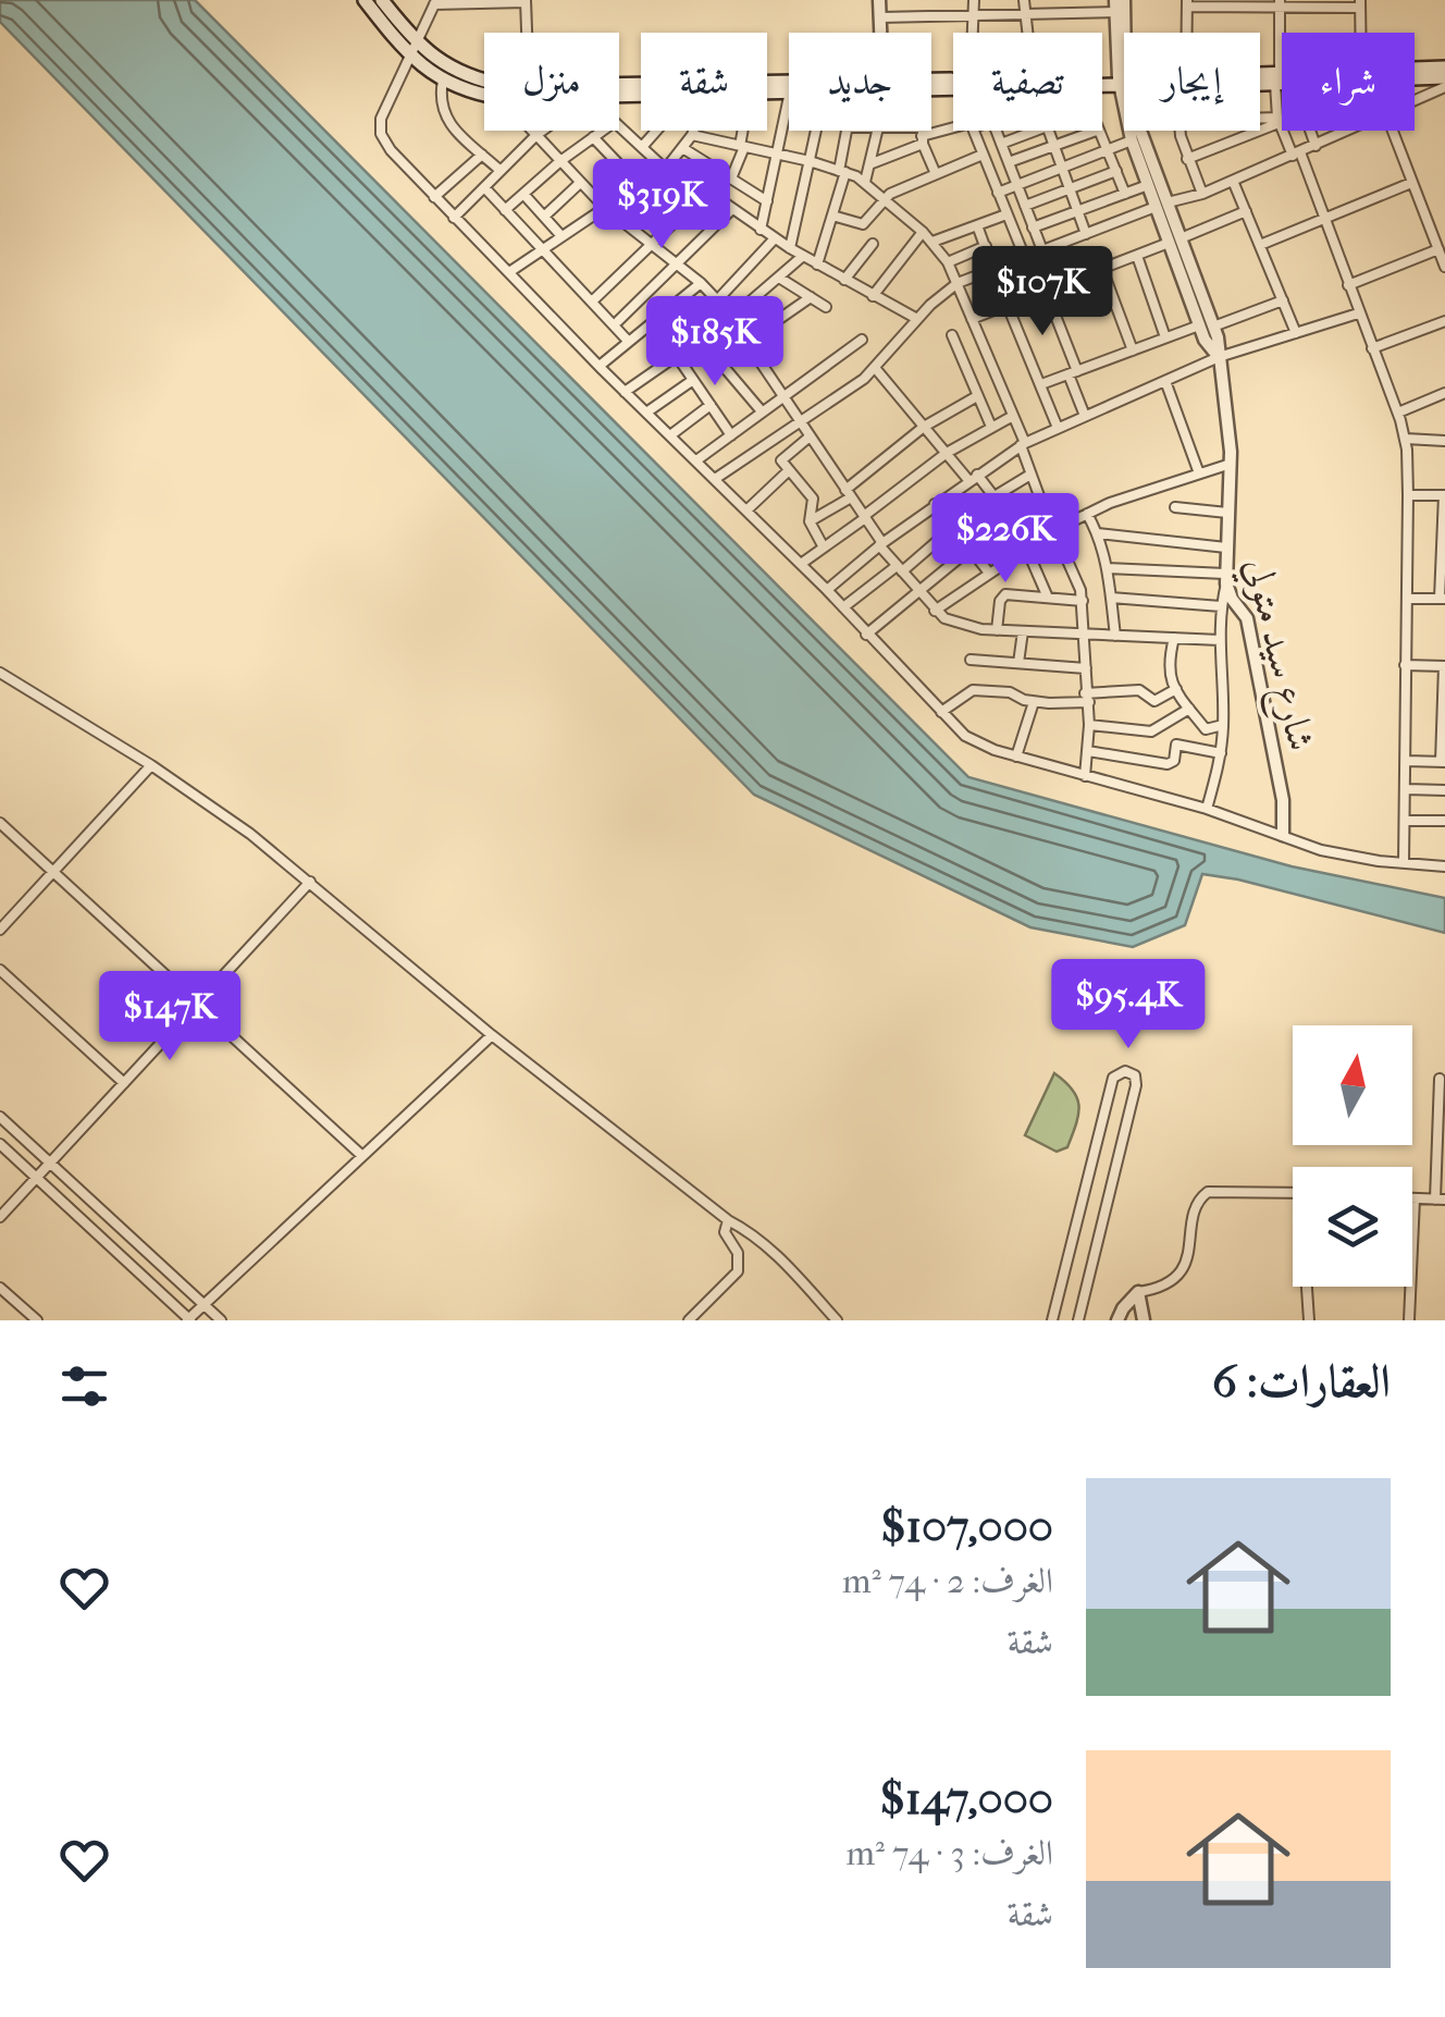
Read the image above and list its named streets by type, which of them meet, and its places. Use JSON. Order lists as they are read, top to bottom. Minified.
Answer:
{"streets":{"street":["شارع سيد متولي"]},"north":"top","page":{"chip":["شراء","إيجار","تصفية","جديد","شقة","منزل"],"price":["$319K","$107K","$185K","$226K","$95.4K","$147K"],"heading":"العقارات: 6","list":[{"name":"$107,000","note":"الغرف: 2 · 74 m² · شقة"},{"name":"$147,000","note":"الغرف: 3 · 74 m² · شقة"}]}}
